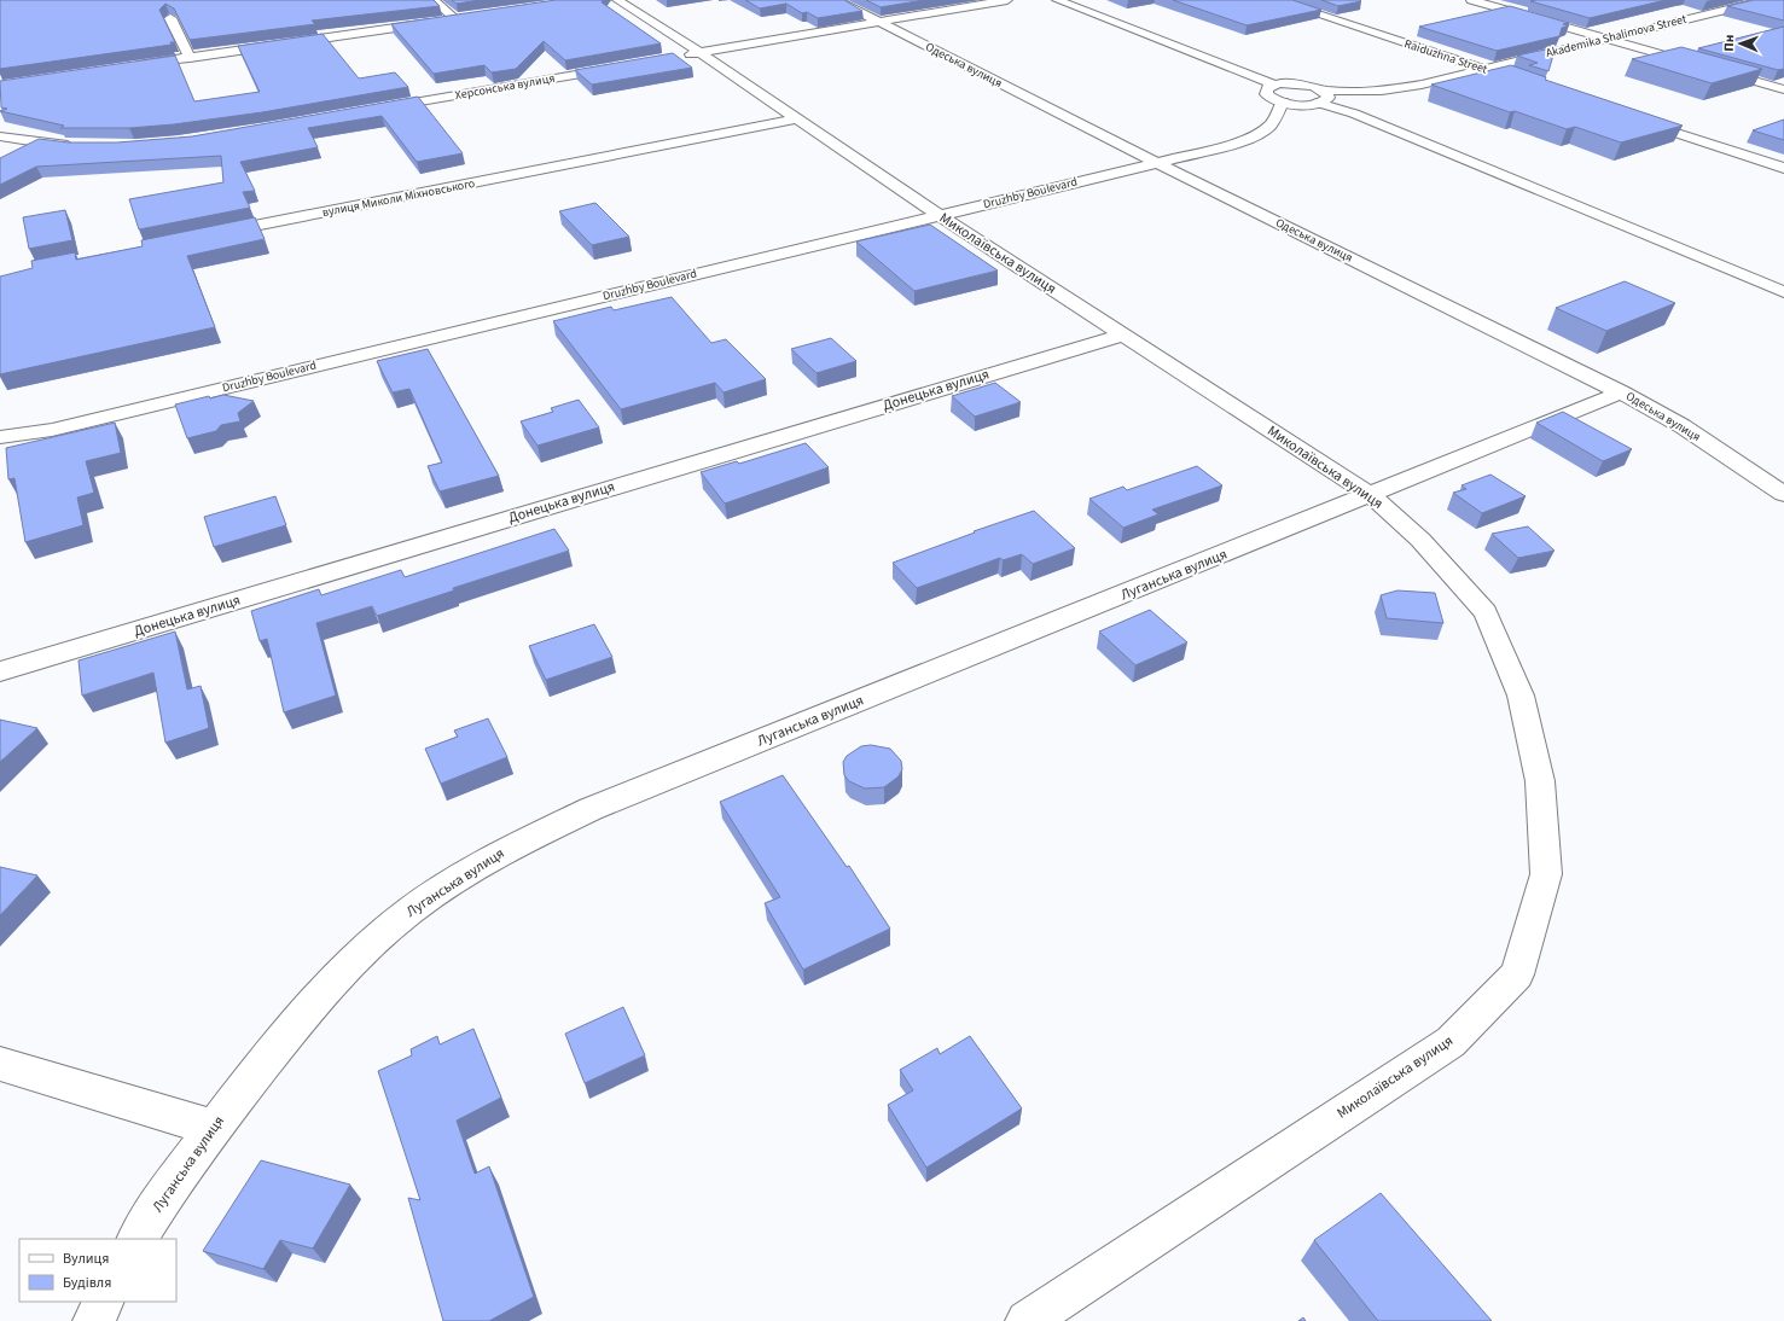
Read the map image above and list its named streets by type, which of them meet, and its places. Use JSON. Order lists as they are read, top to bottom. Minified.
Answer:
{"streets":{"street":["Akademika Shalimova Street","Raiduzhna Street","Одеська вулиця","Херсонська вулиця","Druzhby Boulevard","вулиця Миколи Міхновського","Миколаївська вулиця","Донецька вулиця","Луганська вулиця"]},"crossings":[["Akademika Shalimova Street","Raiduzhna Street"],["Одеська вулиця","Druzhby Boulevard"],["Одеська вулиця","Луганська вулиця"],["Druzhby Boulevard","Миколаївська вулиця"],["вулиця Миколи Міхновського","Миколаївська вулиця"],["Миколаївська вулиця","Донецька вулиця"],["Миколаївська вулиця","Луганська вулиця"]],"legend":["Вулиця","Будівля"],"north":"left"}
